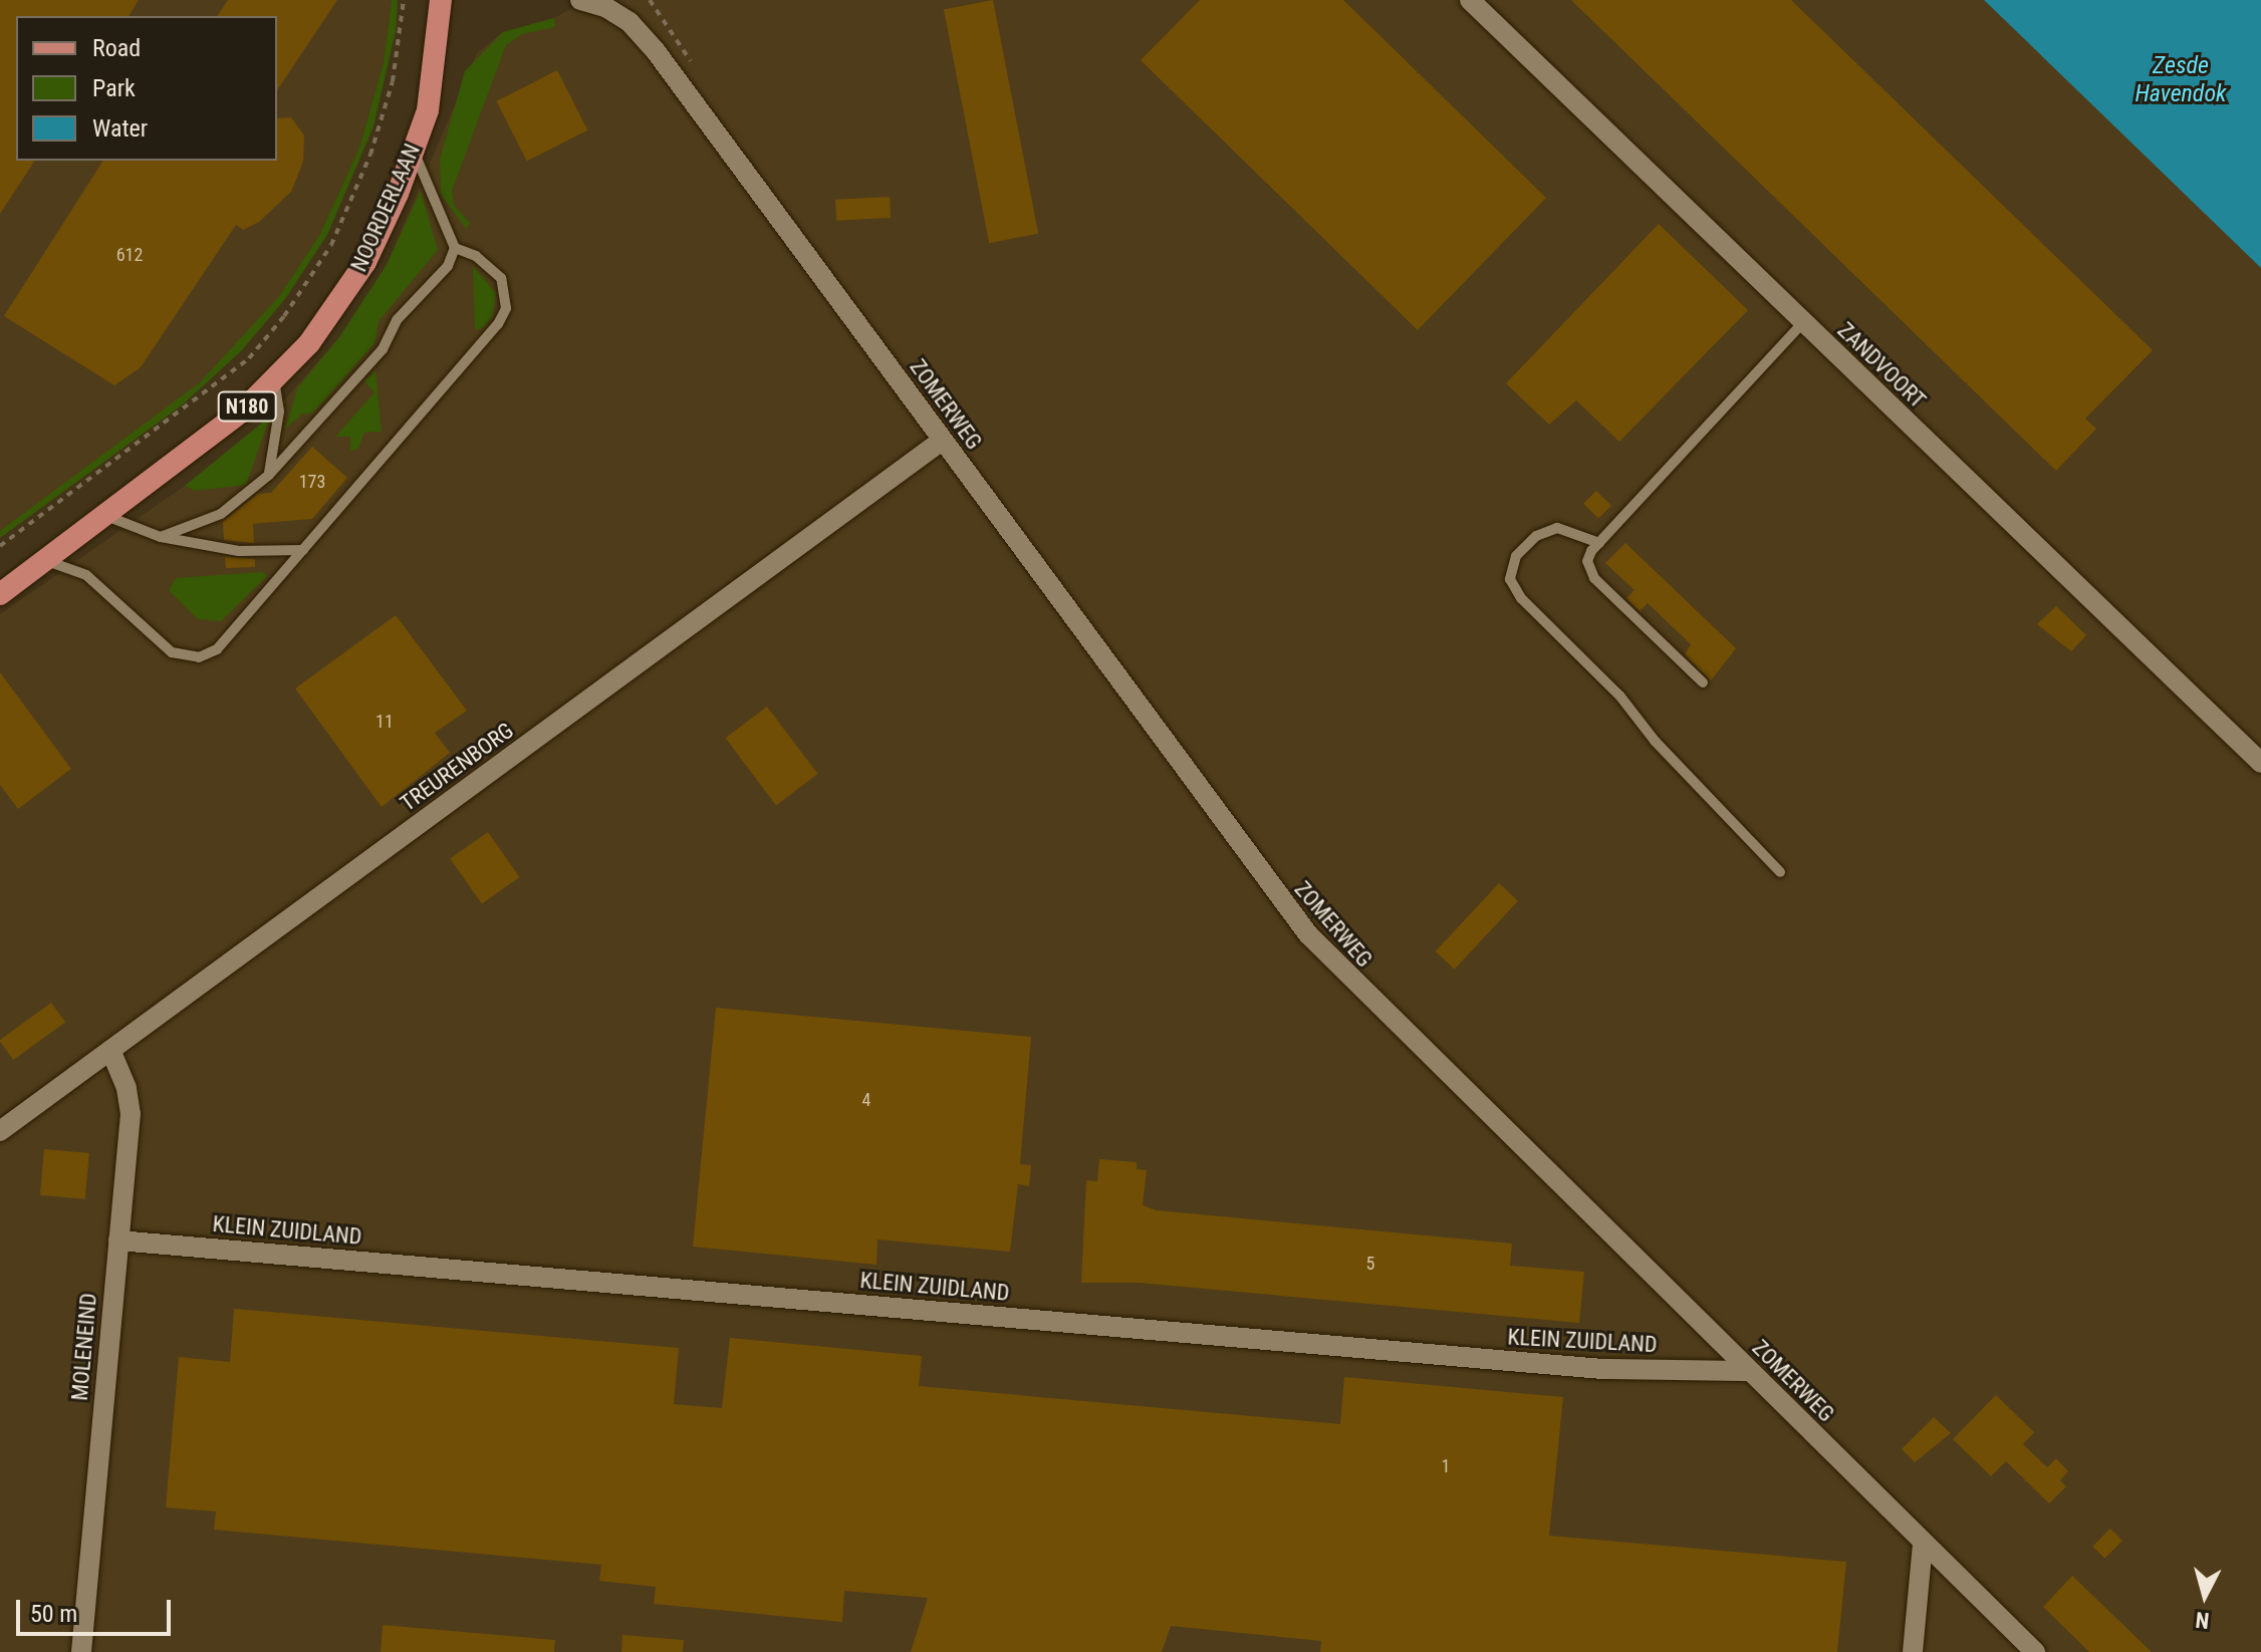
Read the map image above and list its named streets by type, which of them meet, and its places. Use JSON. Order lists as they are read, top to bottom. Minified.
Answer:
{"streets":{"main road":["NOORDERLAAN","N180"],"street":["ZANDVOORT","ZOMERWEG","TREURENBORG","KLEIN ZUIDLAND","MOLENEIND"]},"crossings":[["ZOMERWEG","TREURENBORG"],["ZOMERWEG","KLEIN ZUIDLAND"],["TREURENBORG","MOLENEIND"],["KLEIN ZUIDLAND","MOLENEIND"]],"water":["Zesde Havendok"],"house_numbers":["612","173","11","4","5","1"],"legend":["Road","Park","Water"],"scale_bar":"50 m","north":"bottom"}
